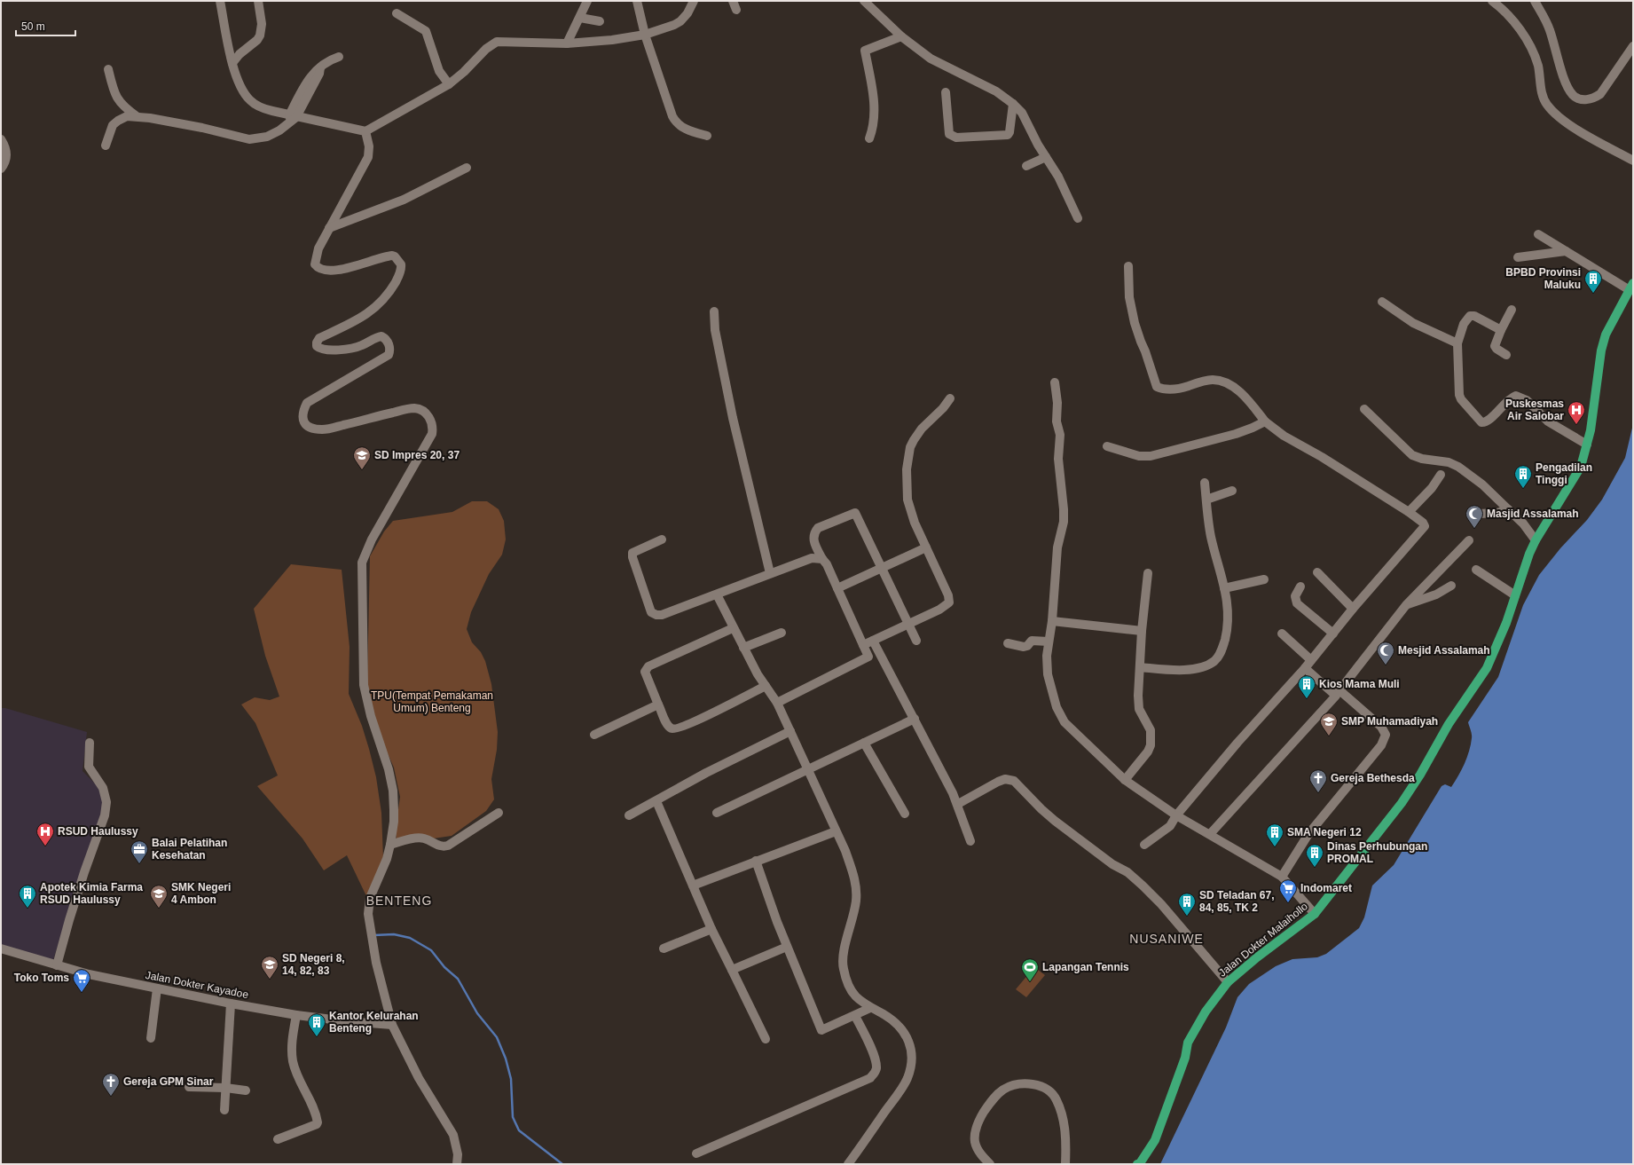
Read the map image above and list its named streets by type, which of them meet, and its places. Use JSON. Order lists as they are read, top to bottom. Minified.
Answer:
{"streets":{"main road":["Jalan Dokter Malaihollo"],"street":["Jalan Dokter Kayadoe"]},"districts":["BENTENG","NUSANIWE"],"parks":["TPU(Tempat Pemakaman Umum) Benteng"],"places":{"building":["BPBD Provinsi Maluku","Pengadilan Tinggi","Kios Mama Muli","SMA Negeri 12","Dinas Perhubungan PROMAL","Apotek Kimia Farma RSUD Haulussy","SD Teladan 67, 84, 85, TK 2","Kantor Kelurahan Benteng"],"hospital":["Puskesmas Air Salobar","RSUD Haulussy"],"school or university":["SD Impres 20, 37","SMP Muhamadiyah","SMK Negeri 4 Ambon","SD Negeri 8, 14, 82, 83"],"mosque":["Masjid Assalamah","Mesjid Assalamah"],"church":["Gereja Bethesda","Gereja GPM Sinar"],"office":["Balai Pelatihan Kesehatan"],"supermarket":["Indomaret","Toko Toms"],"sports":["Lapangan Tennis"]},"scale_bar":"50 m"}
